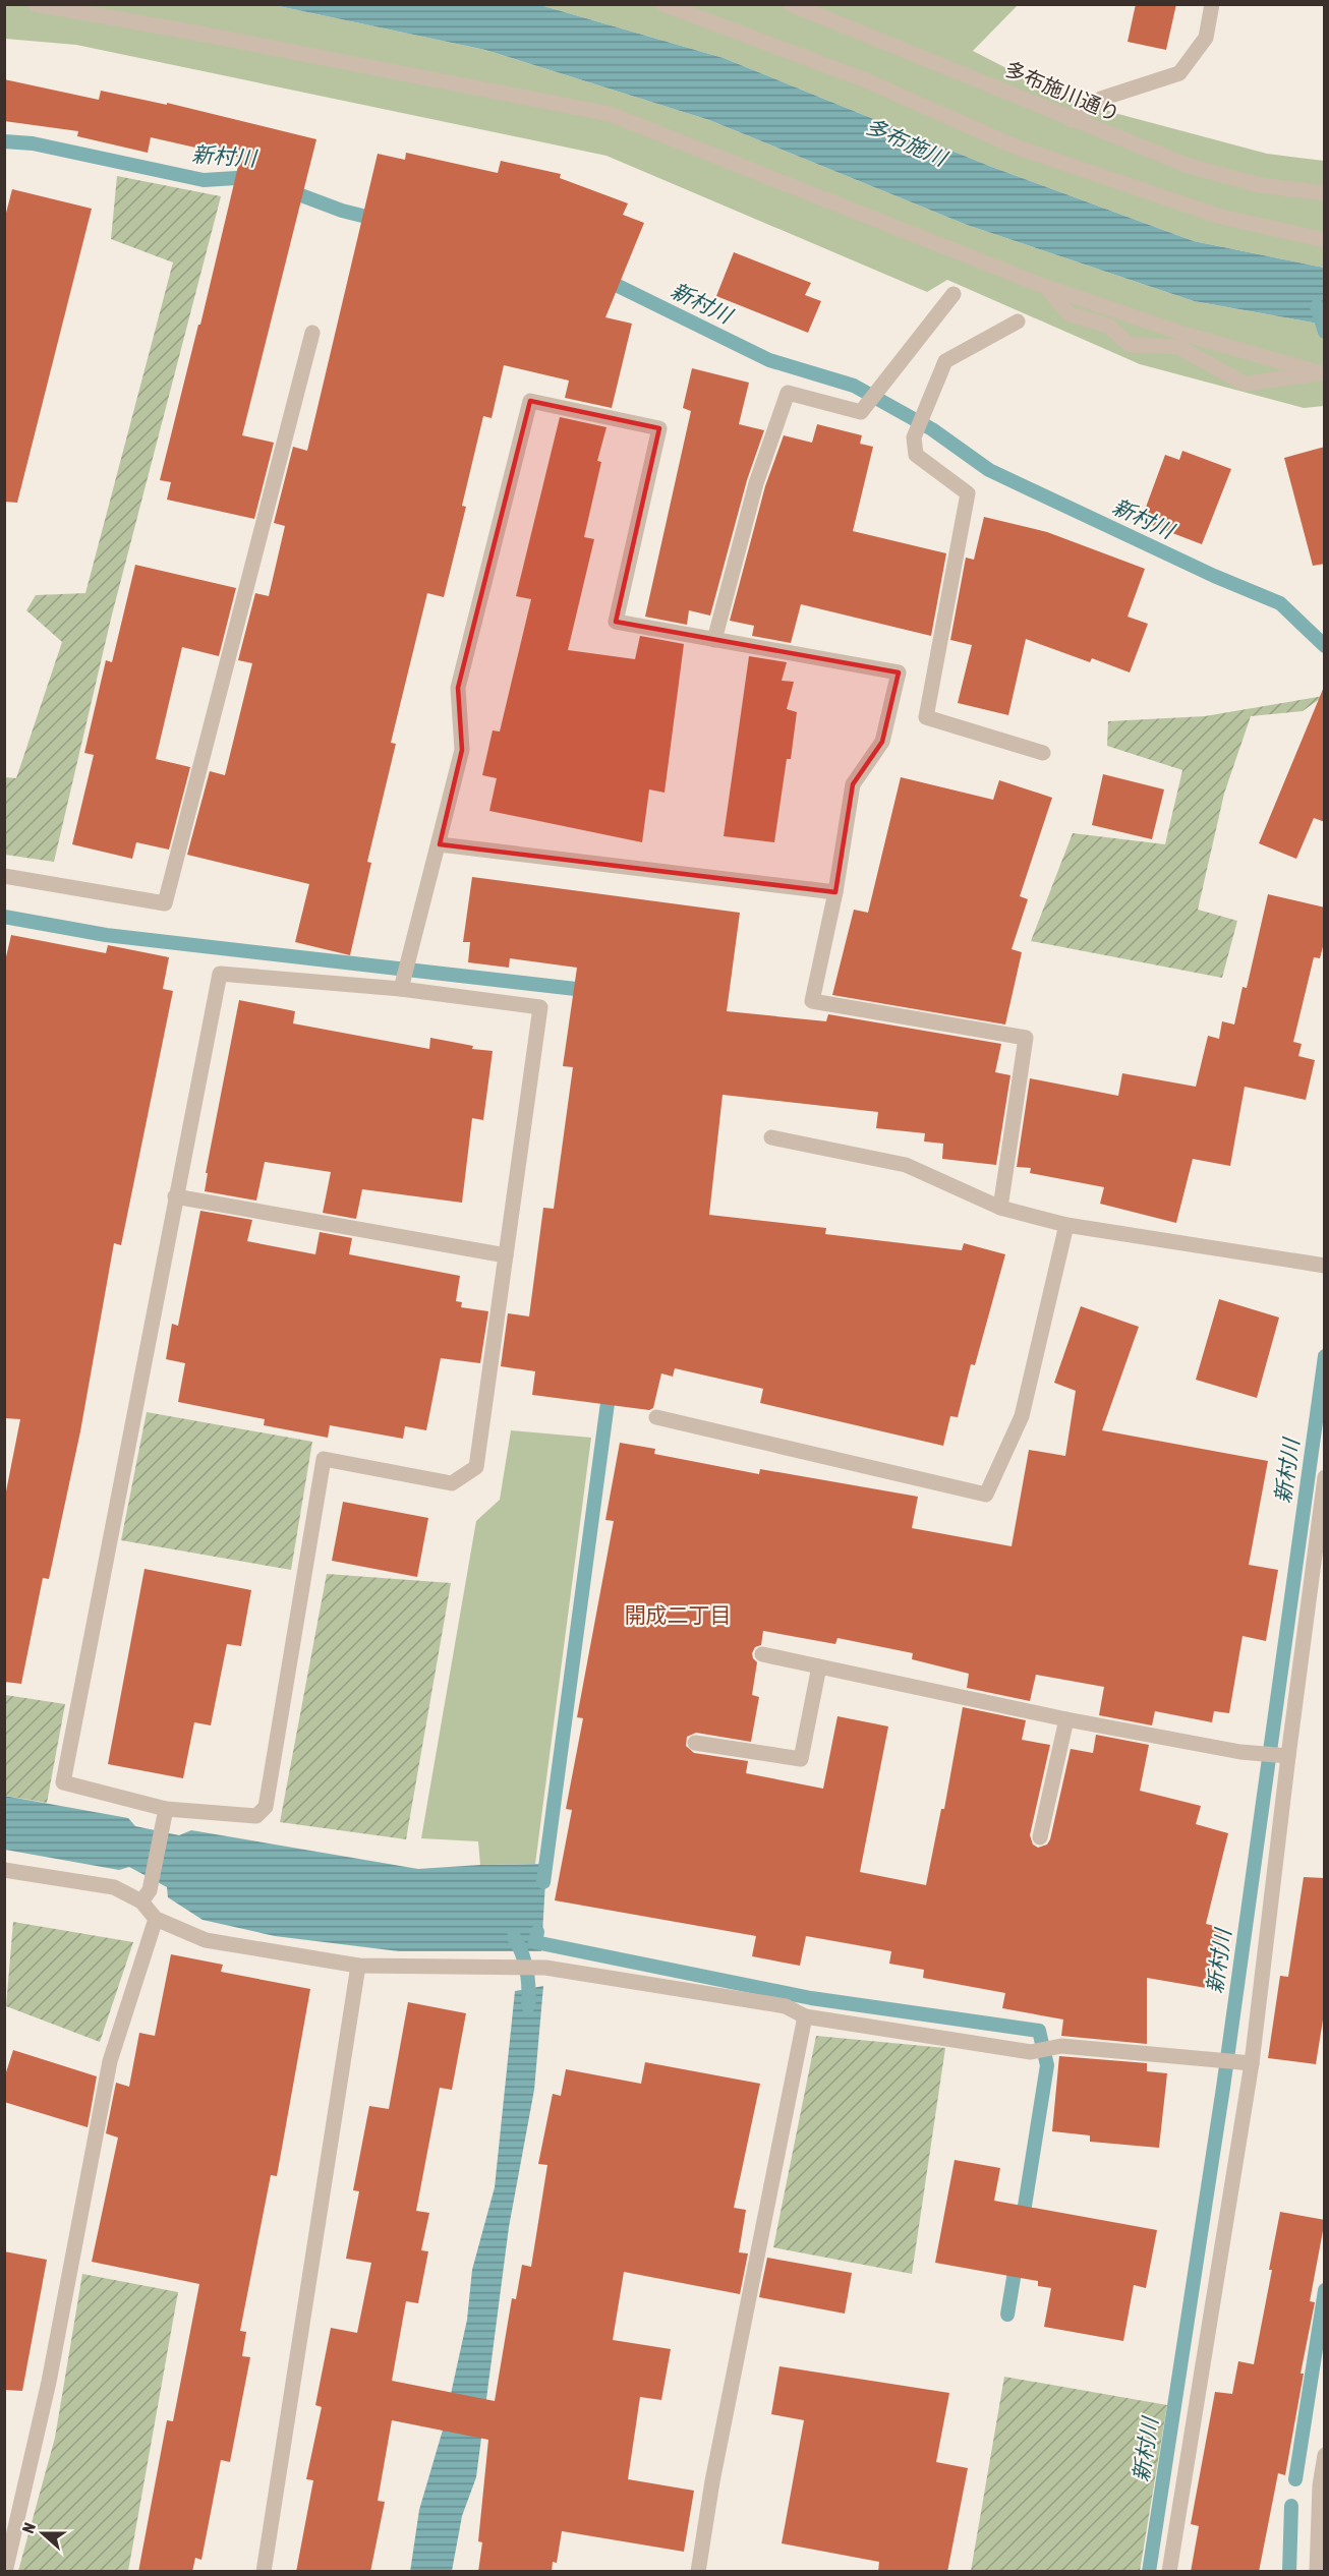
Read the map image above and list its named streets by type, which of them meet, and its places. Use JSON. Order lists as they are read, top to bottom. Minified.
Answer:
{"streets":{"street":["多布施川通り"]},"districts":["開成二丁目"],"water":["多布施川","新村川"],"north":"left"}
